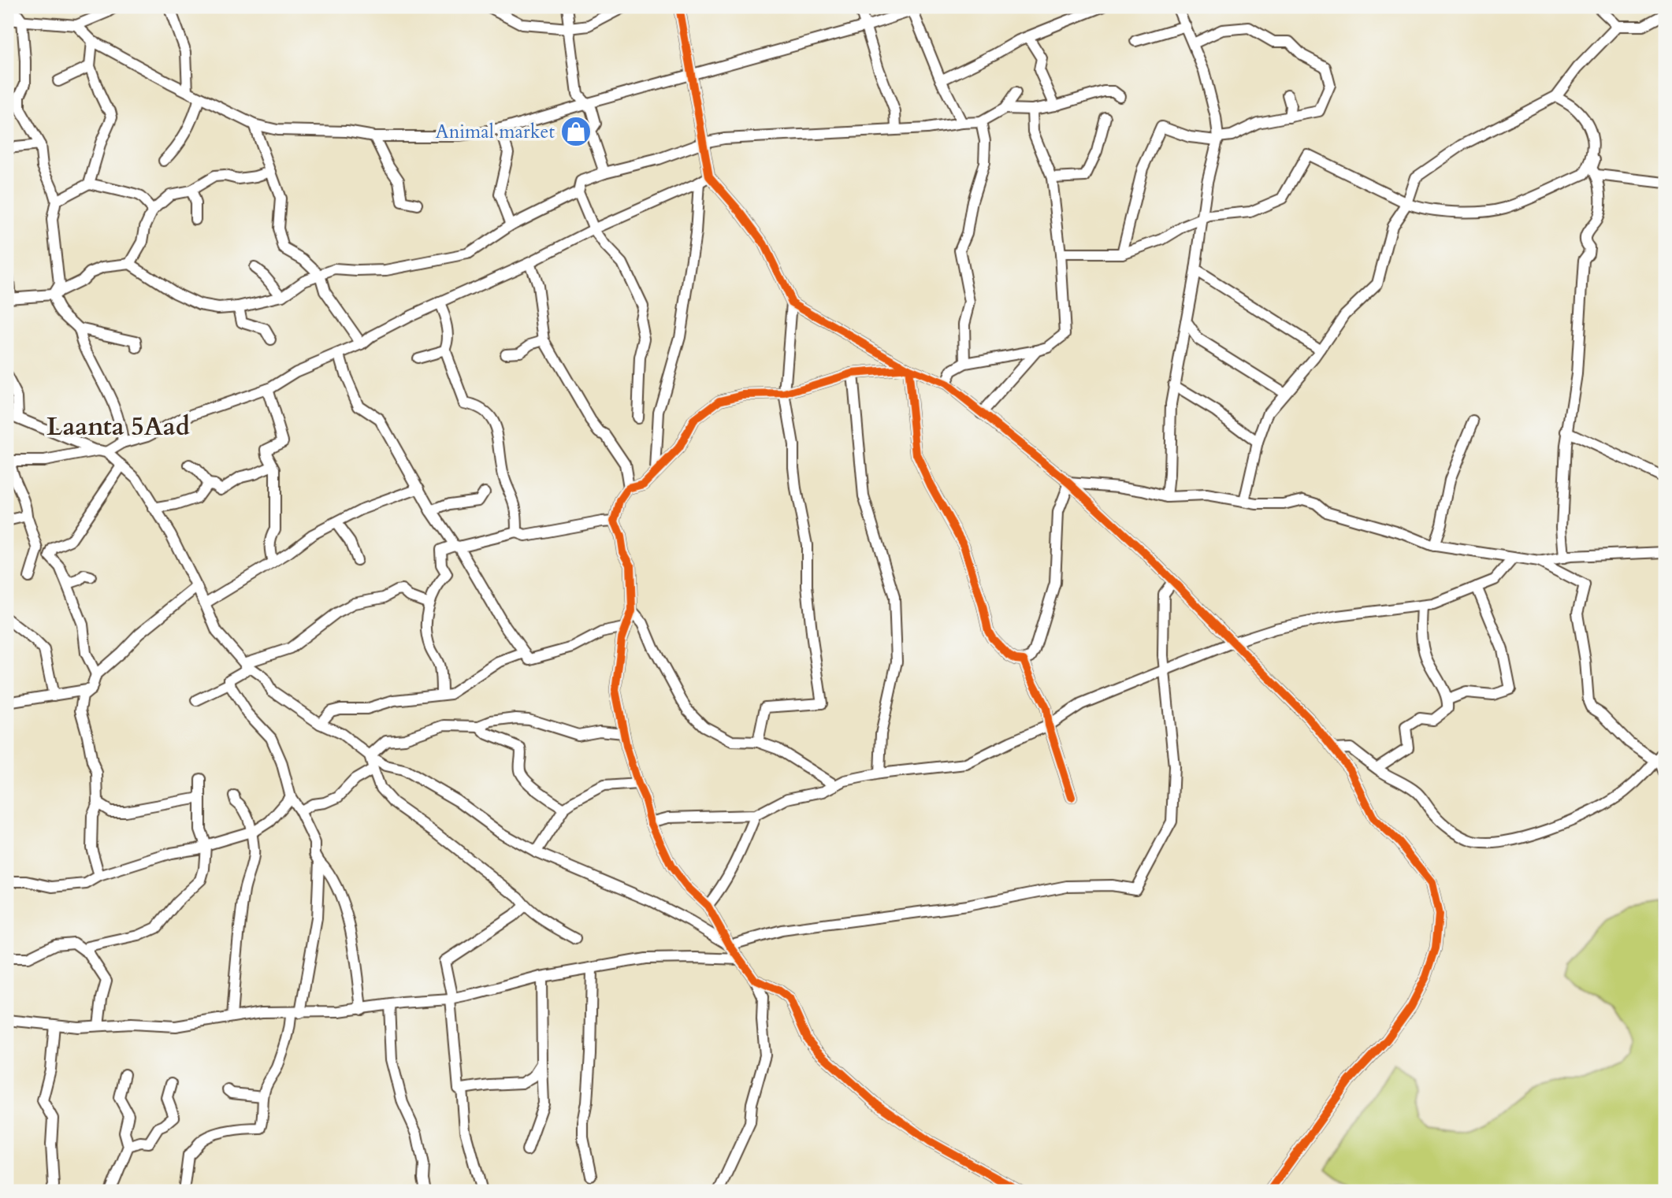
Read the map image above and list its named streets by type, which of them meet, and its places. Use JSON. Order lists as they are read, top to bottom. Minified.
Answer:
{"districts":["Laanta 5Aad"],"places":{"shop":["Animal market"]}}
